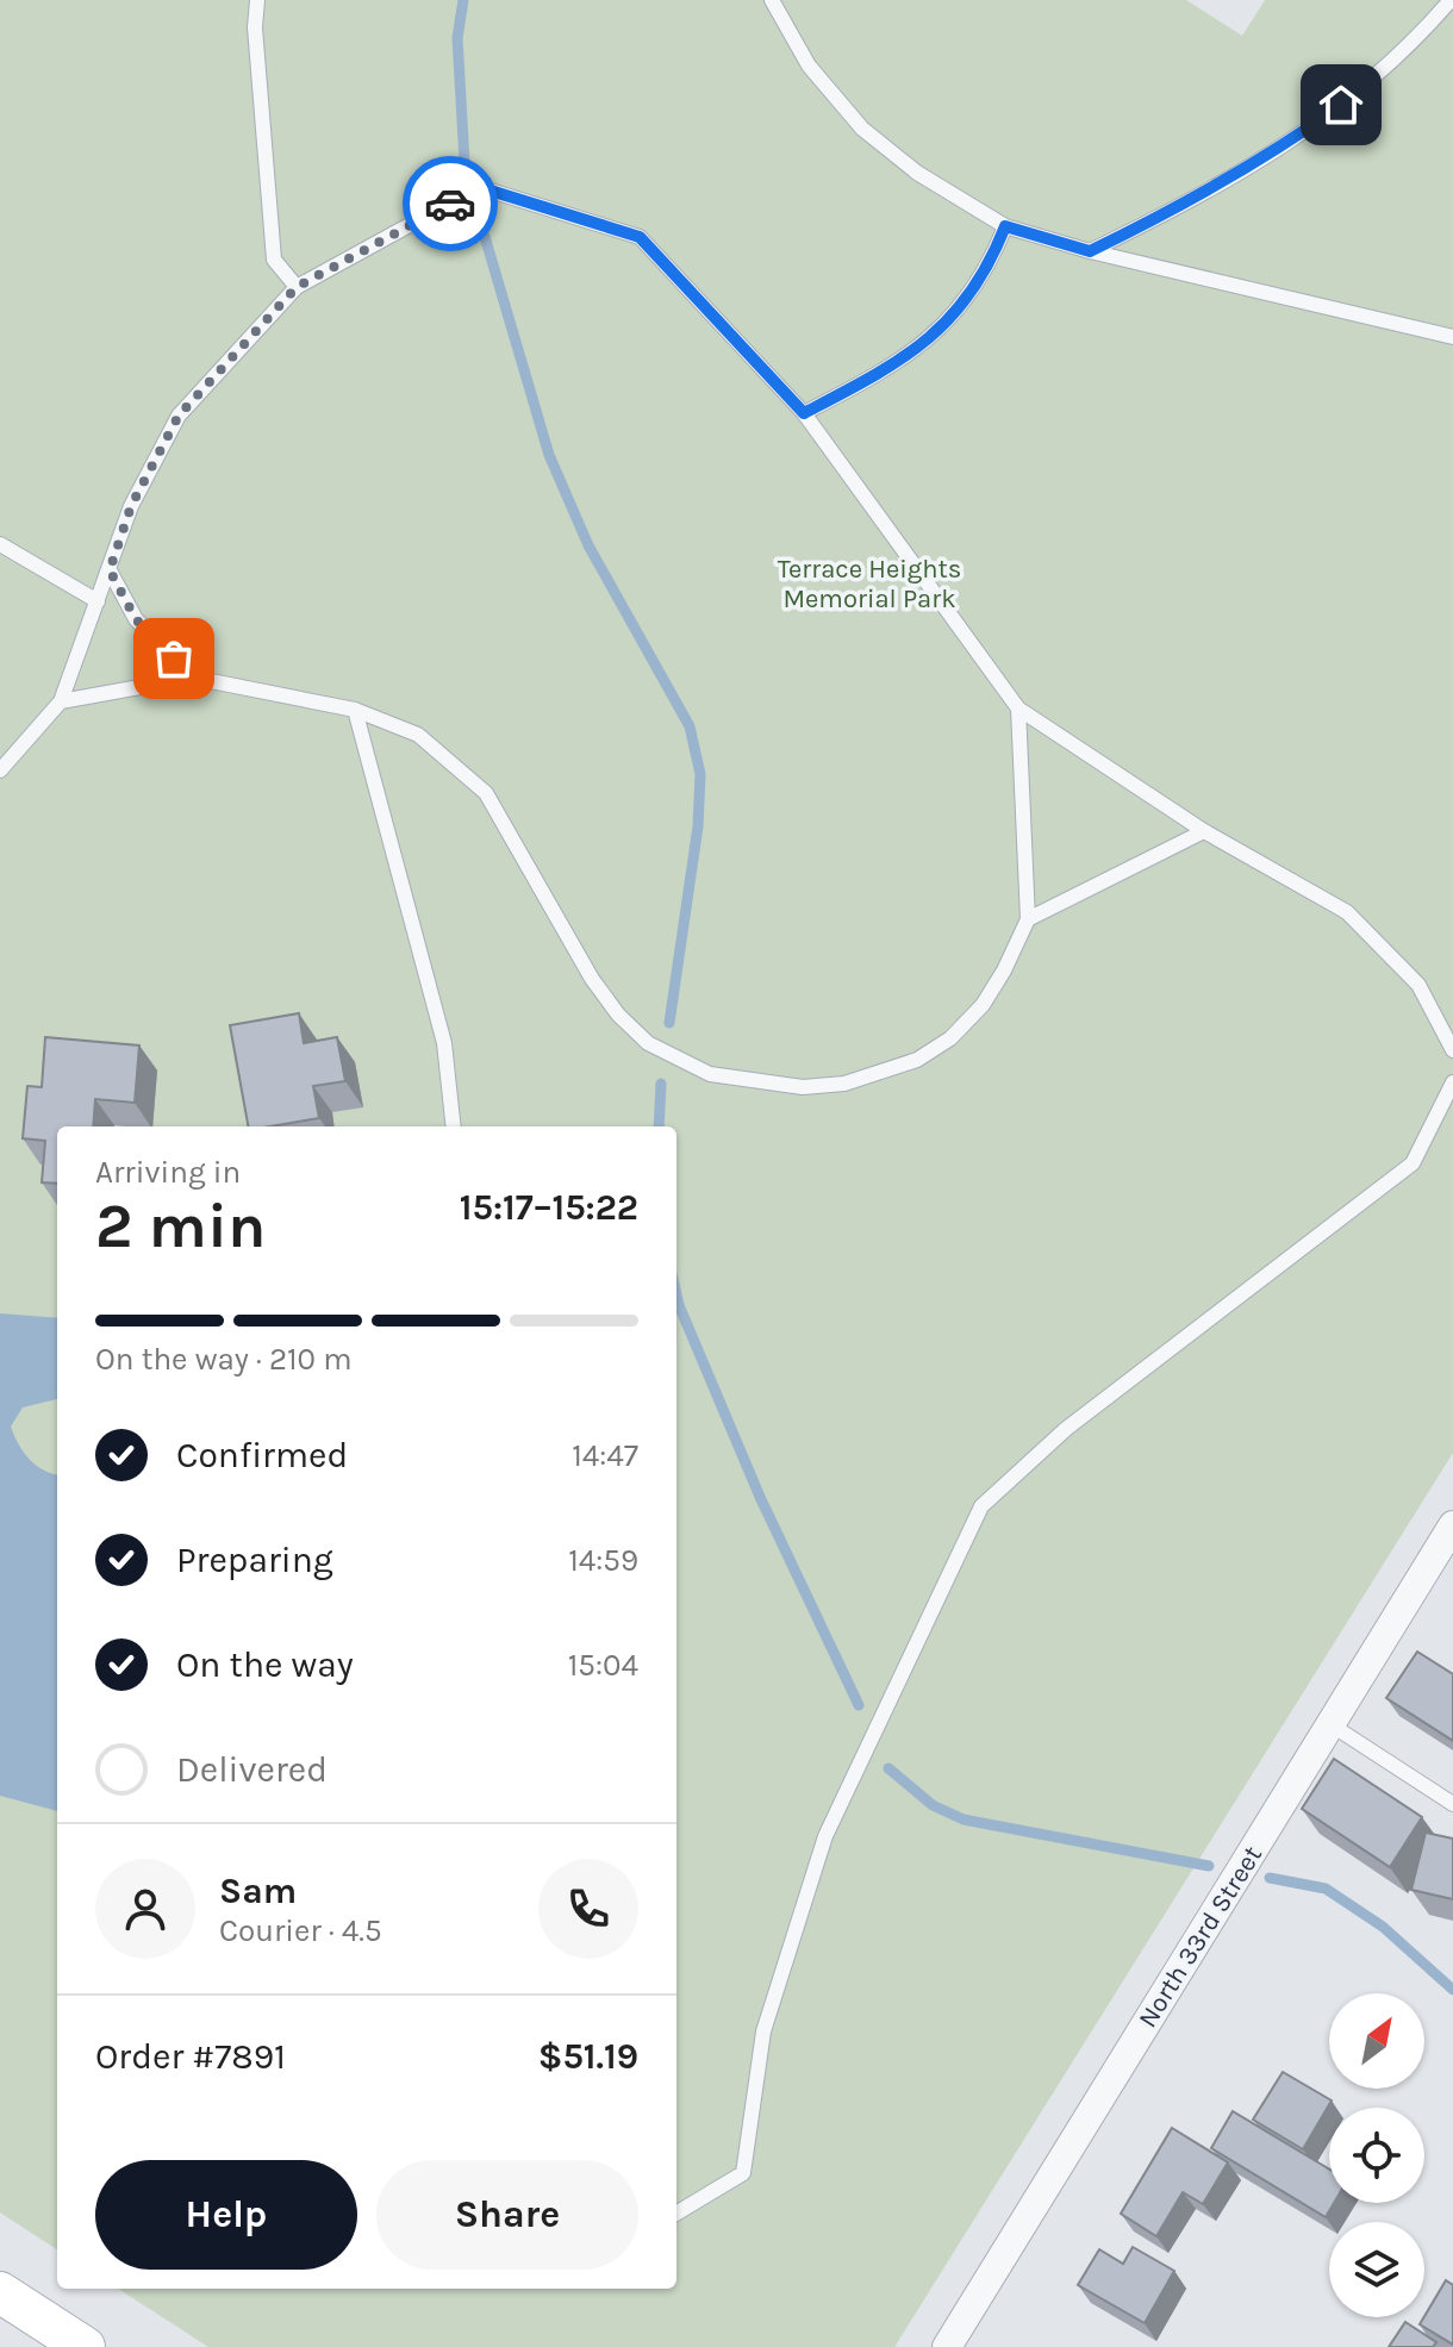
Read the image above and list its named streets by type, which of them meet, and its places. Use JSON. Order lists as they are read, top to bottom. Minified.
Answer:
{"streets":{"street":["North 33rd Street"]},"parks":["Terrace Heights Memorial Park"],"north":"top right","page":{"heading":["2 min","Arriving in","15:17–15:22"],"panel":["Sam","Courier · 4.5","Order #7891","$51.19"],"bar":"On the way · 210 m","list":[["Confirmed","14:47"],["Preparing","14:59"],["On the way","15:04"],"Delivered"],"buttons":["Help","Share"]}}
